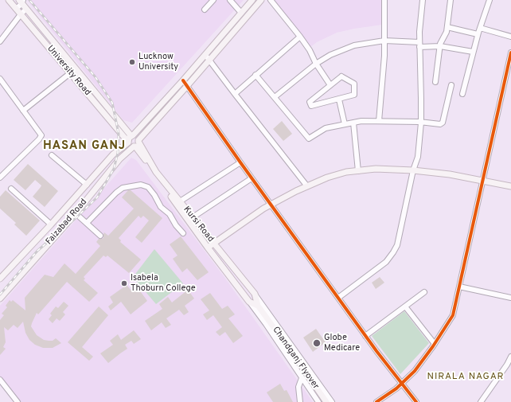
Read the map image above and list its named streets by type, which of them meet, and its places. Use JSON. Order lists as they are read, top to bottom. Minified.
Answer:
{"streets":{"main road":["University Road","Faizabad Road","Kursi Road","Chandganj Flyover"]},"crossings":[["University Road","Faizabad Road"],["University Road","Kursi Road"],["Faizabad Road","Kursi Road"],["Kursi Road","Chandganj Flyover"]],"districts":["HASAN GANJ","NIRALA NAGAR"],"places":["Lucknow University","Isabela Thoburn College","Globe Medicare"]}
